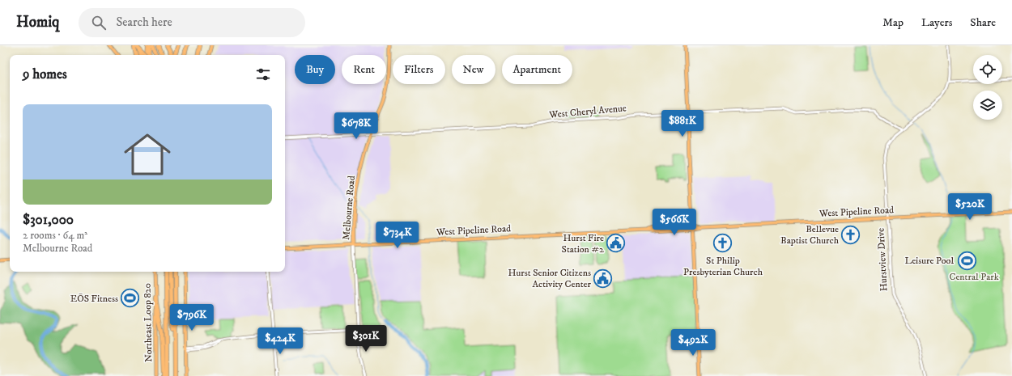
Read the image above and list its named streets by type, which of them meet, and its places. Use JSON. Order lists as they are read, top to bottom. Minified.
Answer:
{"streets":{"main road":["Melbourne Road","West Pipeline Road","Northeast Loop 820"],"street":["West Cheryl Avenue","Hurstview Drive"]},"crossings":[["West Cheryl Avenue","Melbourne Road"],["West Cheryl Avenue","Hurstview Drive"],["Melbourne Road","West Pipeline Road"],["West Pipeline Road","Hurstview Drive"]],"parks":["Central Park"],"places":{"church":["Bellevue Baptist Church","St Philip Presbyterian Church"],"public building":["Hurst Fire Station #2","Hurst Senior Citizens Activity Center"],"sports":["Leisure Pool","EŌS Fitness"]},"page":{"header":"Homiq","search":"Search here","nav":["Map","Layers","Share"],"chip":["Buy","Rent","Filters","New","Apartment"],"heading":"9 homes","list":[{"name":"$301,000","note":"2 rooms · 64 m² · Melbourne Road"}],"price":["$881K","$678K","$520K","$566K","$734K","$796K","$301K","$424K","$492K"]}}
